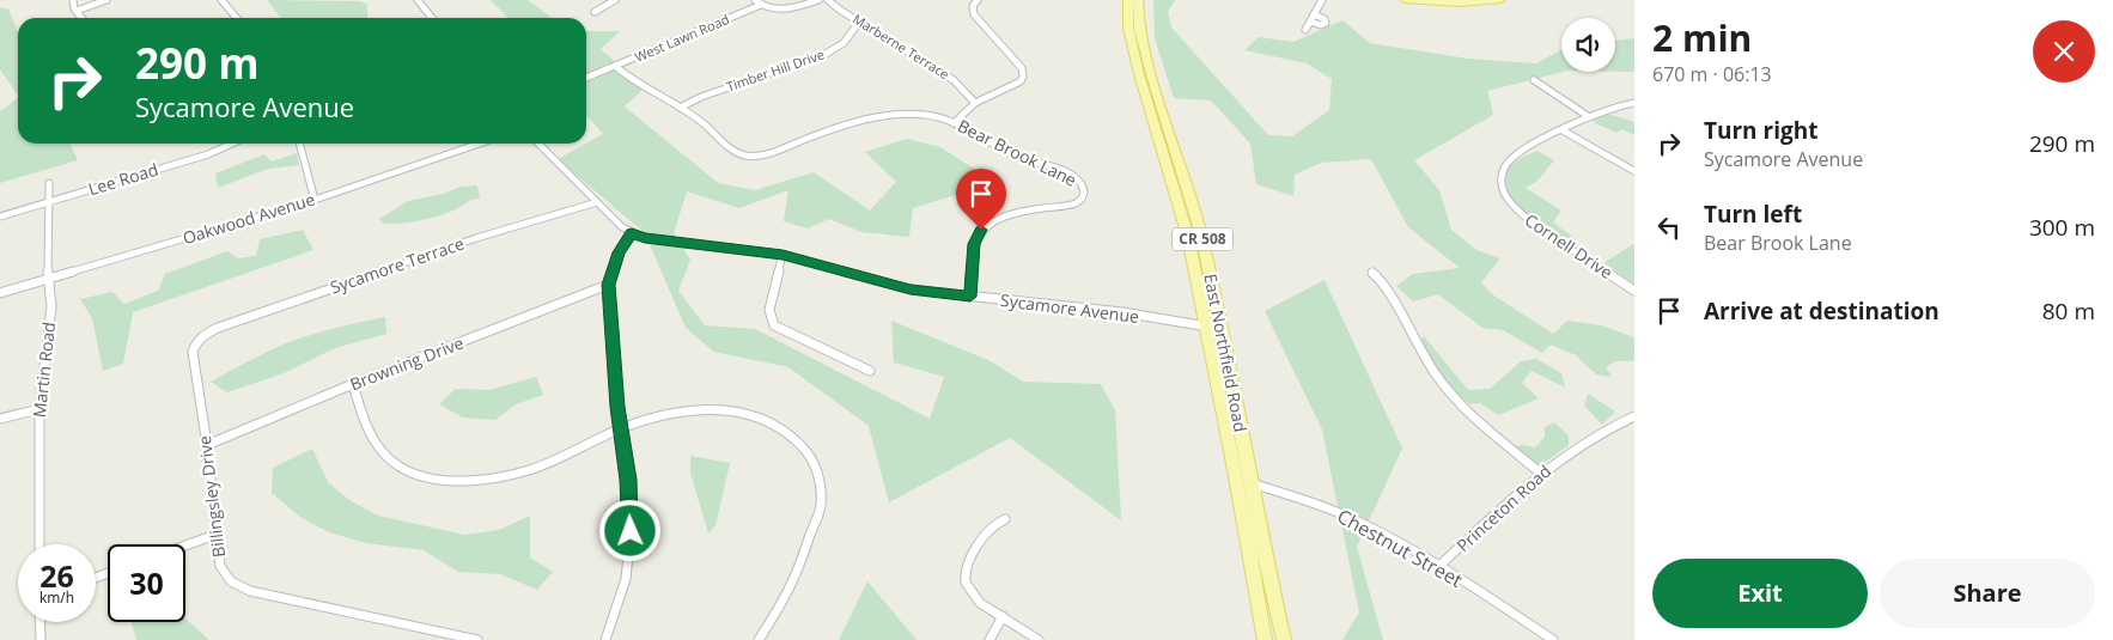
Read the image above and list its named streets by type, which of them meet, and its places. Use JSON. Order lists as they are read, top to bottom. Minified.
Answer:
{"streets":{"main road":["CR 508","East Northfield Road"],"street":["West Lawn Road","Marberne Terrace","Timber Hill Drive","Bear Brook Lane","Lee Road","Oakwood Avenue","Cornell Drive","Sycamore Terrace","Sycamore Avenue","Browning Drive","Martin Road","Billingsley Drive","Princeton Road","Chestnut Street"]},"crossings":[["West Lawn Road","Bear Brook Lane"],["Marberne Terrace","Timber Hill Drive"],["Timber Hill Drive","Bear Brook Lane"],["Bear Brook Lane","Sycamore Avenue"],["Lee Road","Martin Road"],["Oakwood Avenue","Martin Road"],["Sycamore Terrace","Sycamore Avenue"],["Sycamore Terrace","Billingsley Drive"],["Sycamore Avenue","East Northfield Road"],["East Northfield Road","Chestnut Street"],["Browning Drive","Billingsley Drive"],["Princeton Road","Chestnut Street"]],"page":{"heading":["2 min","670 m · 06:13"],"turn":["290 m","Sycamore Avenue"],"list":[{"name":"Turn right","note":"Sycamore Avenue","value":"290 m"},{"name":"Turn left","note":"Bear Brook Lane","value":"300 m"},{"name":"Arrive at destination","value":"80 m"}],"speed":"26 km/h","limit":"30","buttons":["Exit","Share"]}}
